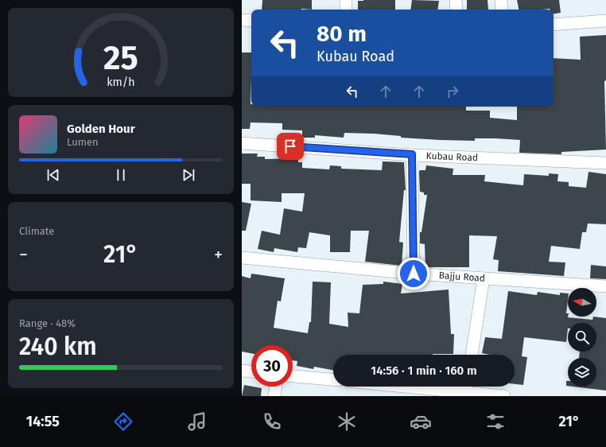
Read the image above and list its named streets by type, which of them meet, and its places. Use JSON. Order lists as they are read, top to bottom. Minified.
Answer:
{"streets":{"street":["Kubau Road","Bajju Road"]},"north":"left","page":{"turn":["80 m","Kubau Road"],"song":["Golden Hour","Lumen"],"tile":["Climate",["Range · 48%","240 km"]],"heat":["−","21°","+"],"limit":"30","trip":"14:56 · 1 min · 160 m","tabs":["14:55","21°"],"gauge":["25","km/h"]}}
